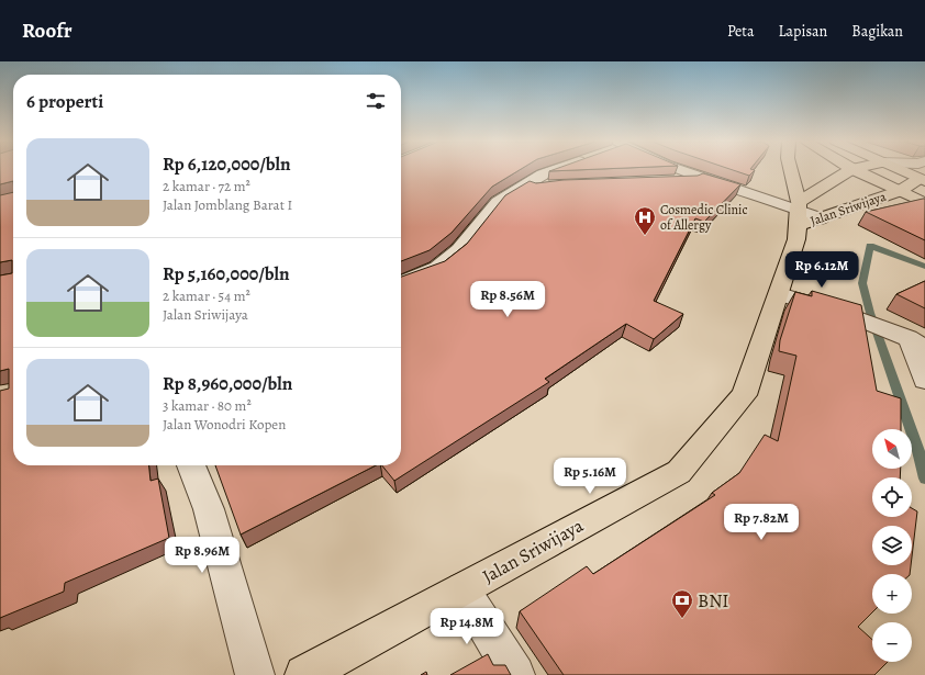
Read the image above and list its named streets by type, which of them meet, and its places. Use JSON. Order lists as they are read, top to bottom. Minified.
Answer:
{"streets":{"main road":["Jalan Sriwijaya"]},"places":{"hospital":["Cosmedic Clinic of Allergy"],"bank":["BNI"]},"north":"top left","page":{"header":"Roofr","nav":["Peta","Lapisan","Bagikan"],"heading":"6 properti","list":[{"name":"Rp 6,120,000/bln","note":"2 kamar · 72 m² · Jalan Jomblang Barat I"},{"name":"Rp 5,160,000/bln","note":"2 kamar · 54 m² · Jalan Sriwijaya"},{"name":"Rp 8,960,000/bln","note":"3 kamar · 80 m² · Jalan Wonodri Kopen"}],"price":["Rp 6.12M","Rp 8.56M","Rp 5.16M","Rp 7.82M","Rp 8.96M","Rp 14.8M"],"map_buttons":["+","−"]}}
